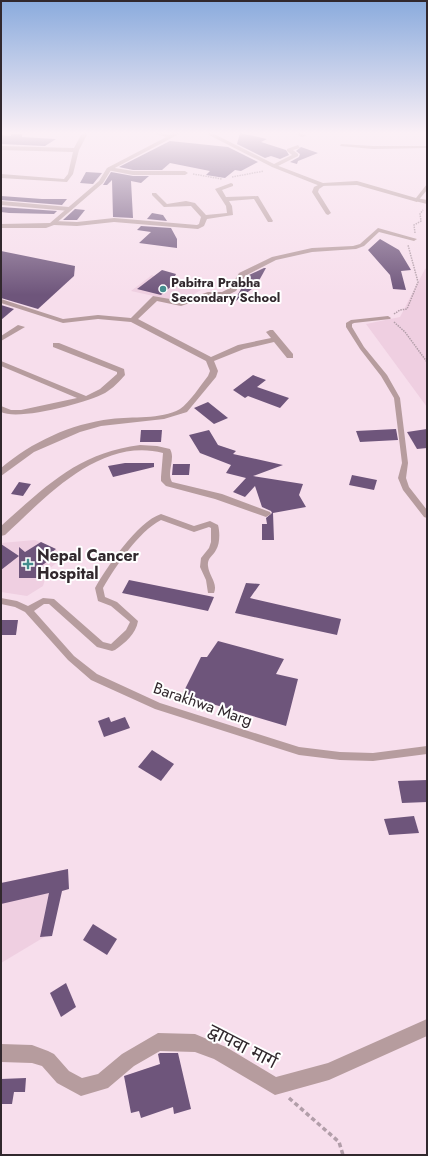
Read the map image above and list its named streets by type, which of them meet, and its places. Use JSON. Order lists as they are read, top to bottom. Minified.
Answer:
{"streets":{"street":["द्वापवा मार्ग"],"lane":["Barakhwa Marg"]},"places":{"other":["Pabitra Prabha Secondary School"],"health":["Nepal Cancer Hospital"]}}
